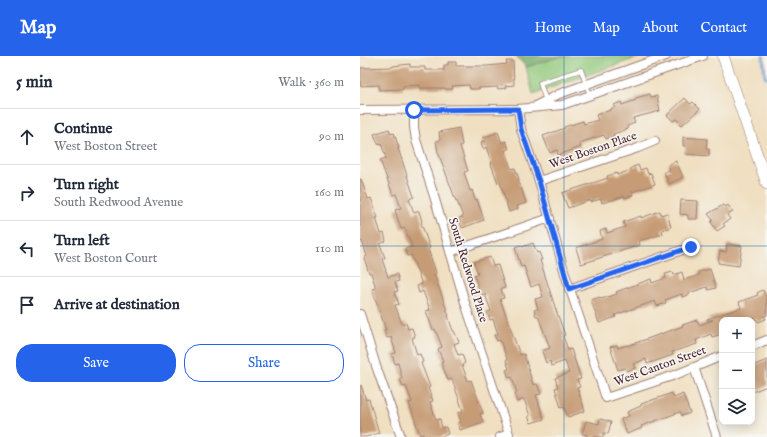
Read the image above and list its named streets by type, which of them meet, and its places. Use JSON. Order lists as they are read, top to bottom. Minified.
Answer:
{"streets":{"street":["West Boston Place","South Redwood Place","West Canton Street"]},"page":{"header":"Map","nav":["Home","Map","About","Contact"],"heading":["5 min","Walk · 360 m"],"list":[["Continue","West Boston Street","90 m"],["Turn right","South Redwood Avenue","160 m"],["Turn left","West Boston Court","110 m"],"Arrive at destination"],"map_buttons":["+","−"],"buttons":["Save","Share"]}}
